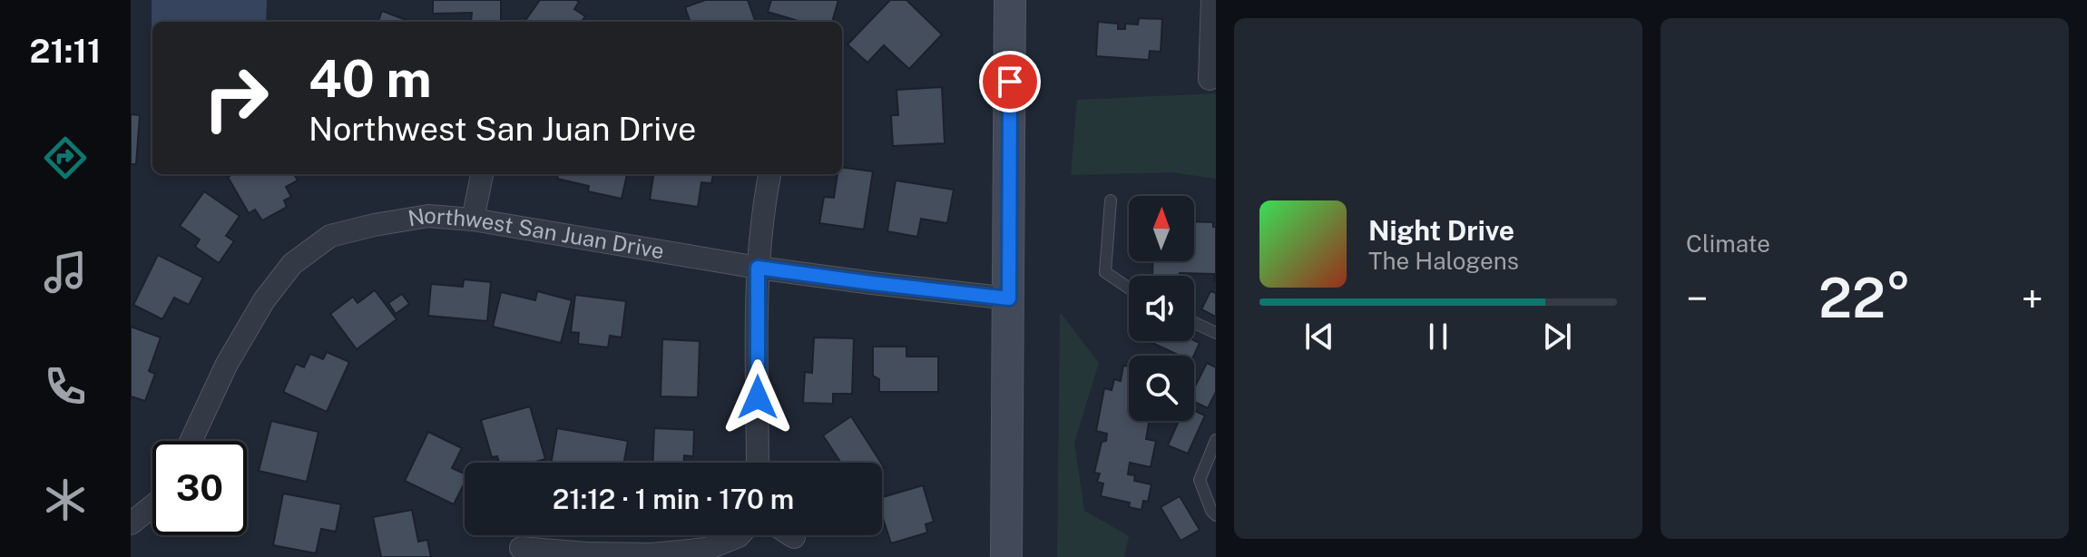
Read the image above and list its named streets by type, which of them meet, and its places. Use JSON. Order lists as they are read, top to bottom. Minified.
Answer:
{"streets":{"street":["Northwest San Juan Drive"]},"north":"top","page":{"tabs":"21:11","tile":"Climate","turn":["40 m","Northwest San Juan Drive"],"song":["Night Drive","The Halogens"],"heat":["−","22°","+"],"limit":"30","trip":"21:12 · 1 min · 170 m"}}
